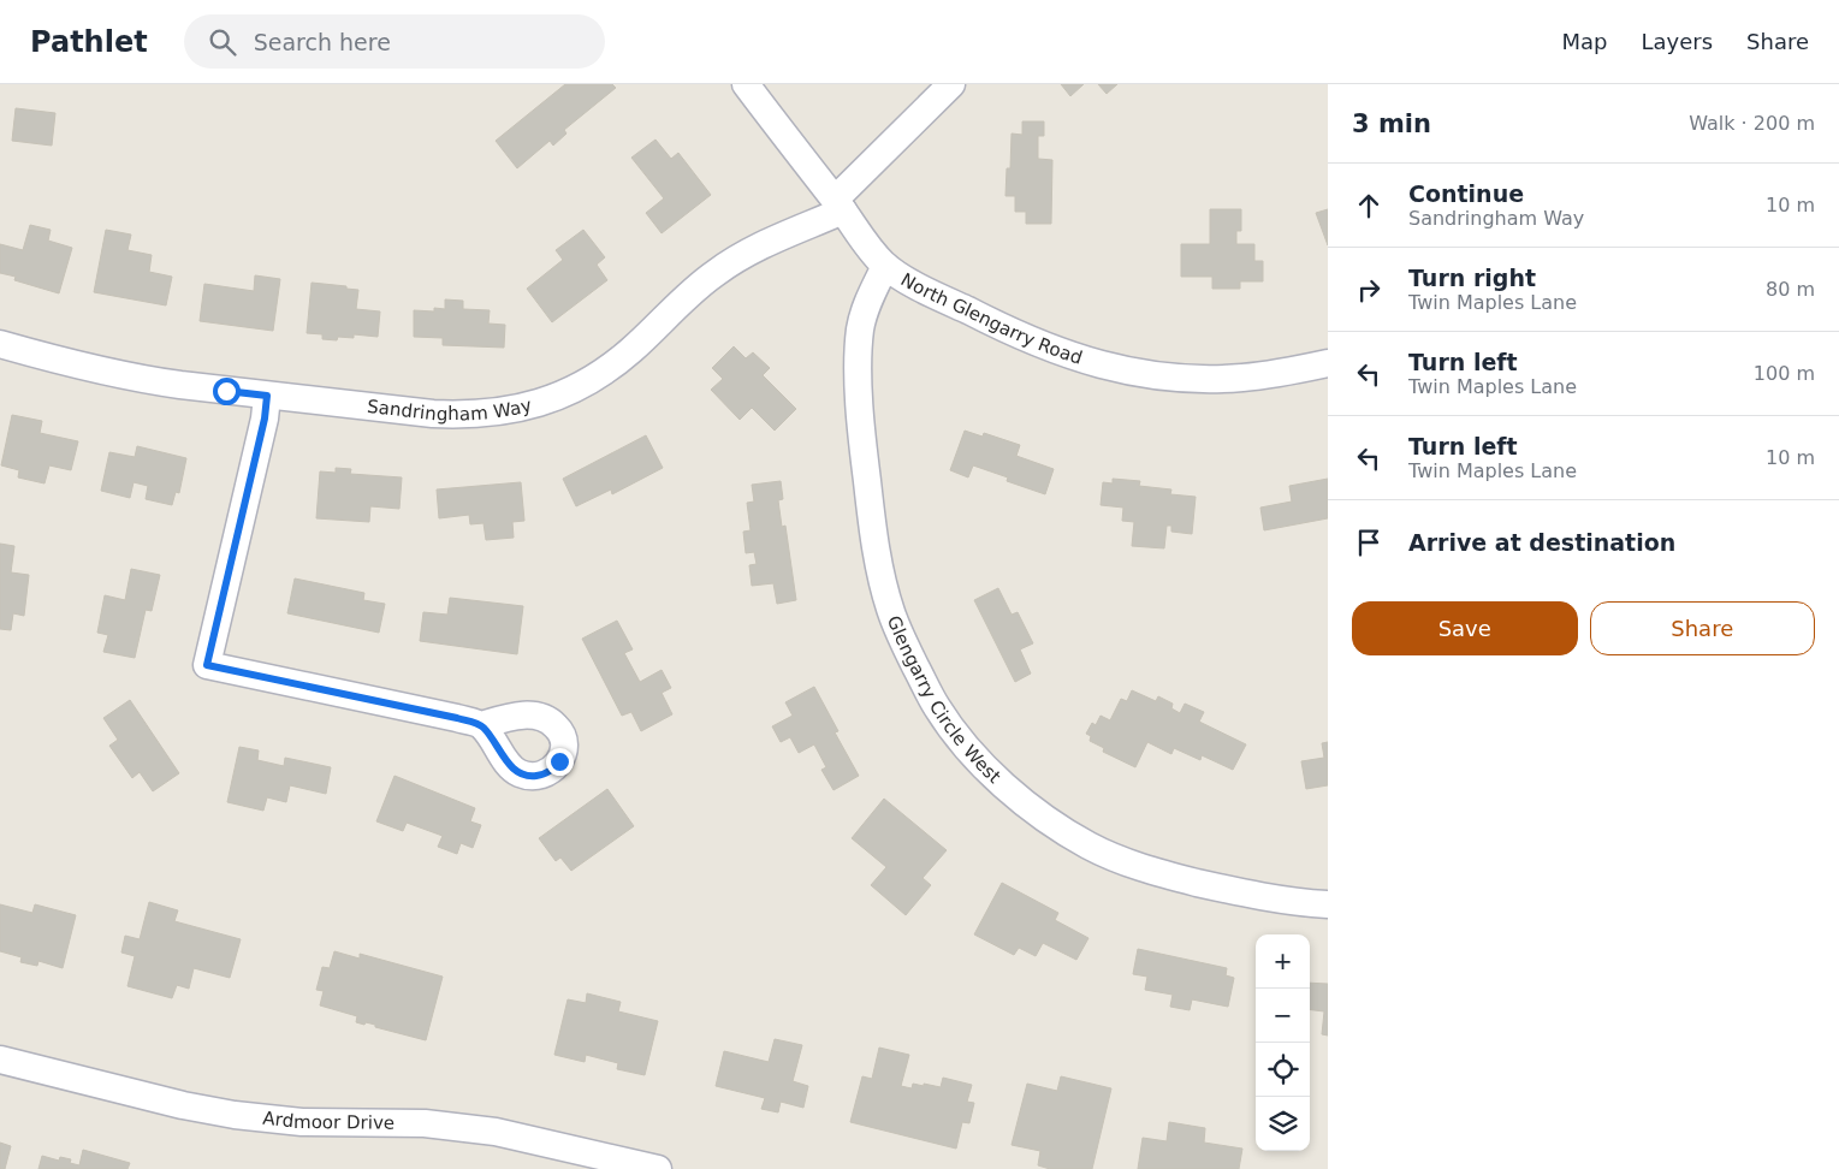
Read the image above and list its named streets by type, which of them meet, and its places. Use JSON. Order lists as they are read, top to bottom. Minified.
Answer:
{"streets":{"street":["North Glengarry Road","Sandringham Way","Glengarry Circle West","Ardmoor Drive"]},"crossings":[["North Glengarry Road","Sandringham Way"],["North Glengarry Road","Glengarry Circle West"]],"page":{"header":"Pathlet","search":"Search here","nav":["Map","Layers","Share"],"heading":["3 min","Walk · 200 m"],"list":[["Continue","Sandringham Way","10 m"],["Turn right","Twin Maples Lane","80 m"],["Turn left","Twin Maples Lane","100 m"],["Turn left","Twin Maples Lane","10 m"],"Arrive at destination"],"buttons":["Save","Share"],"map_buttons":["+","−"]}}
